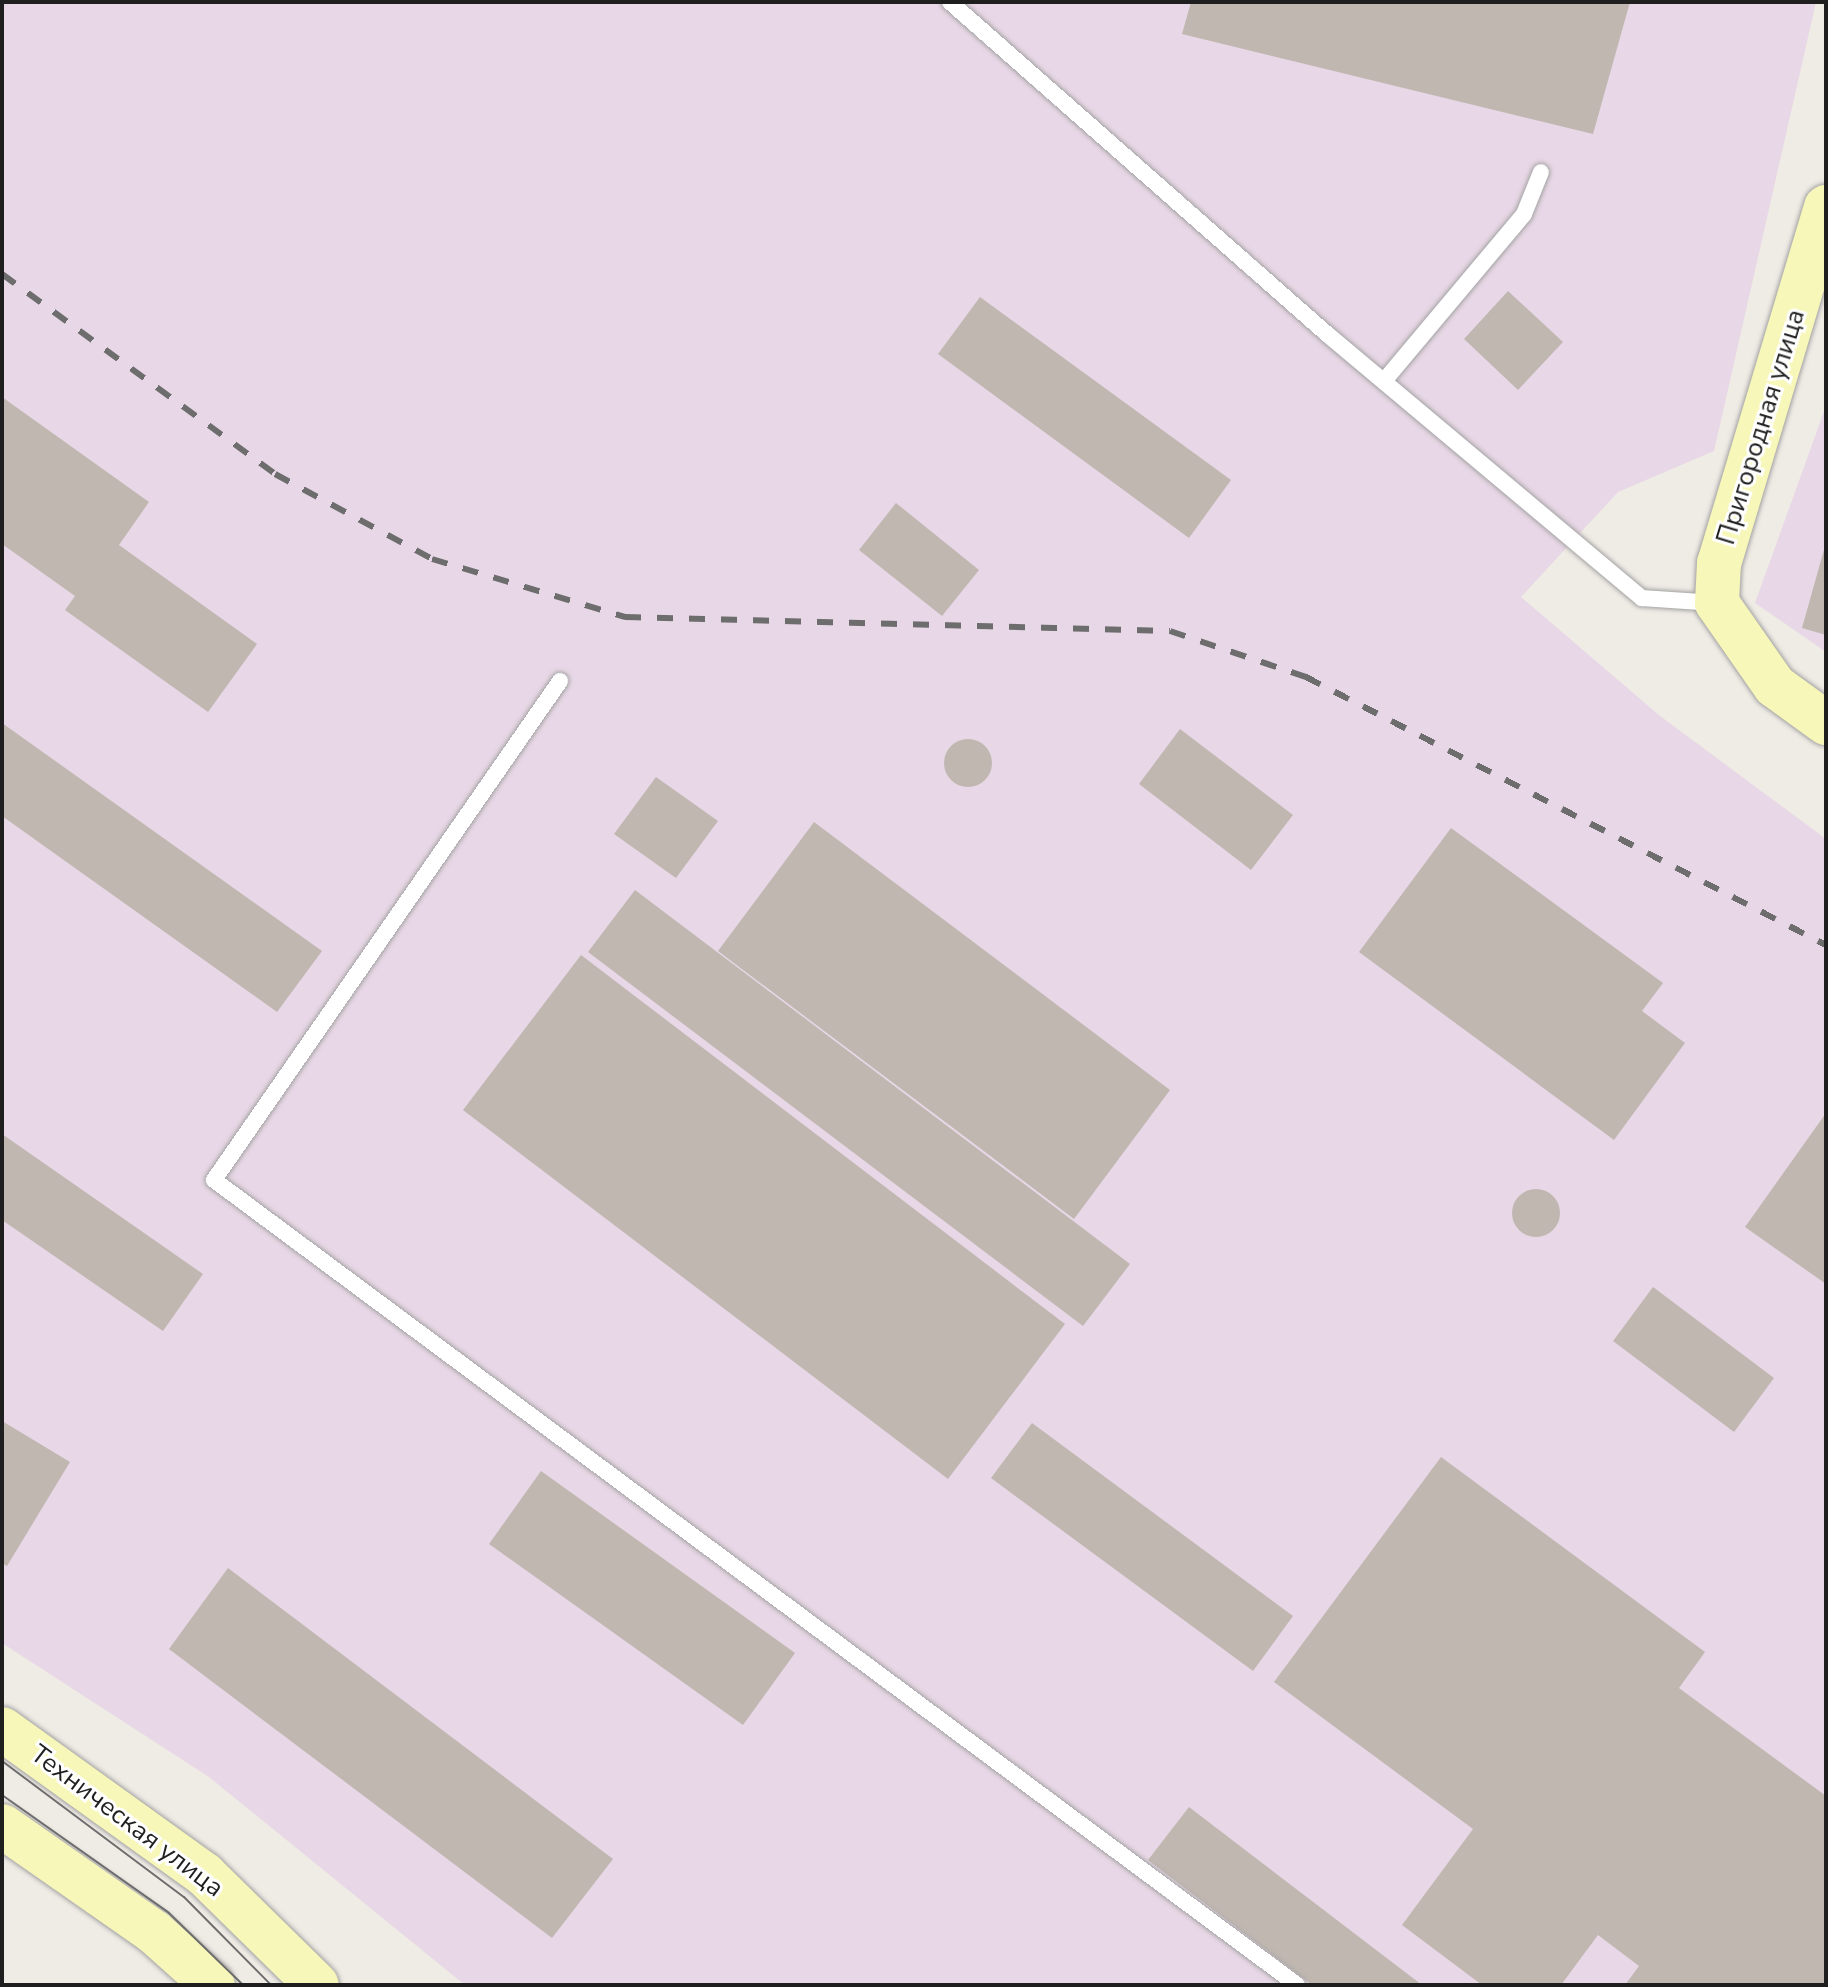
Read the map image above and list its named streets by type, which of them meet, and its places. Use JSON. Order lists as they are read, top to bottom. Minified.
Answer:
{"streets":{"main road":["Пригородная улица","Техническая улица"]}}
